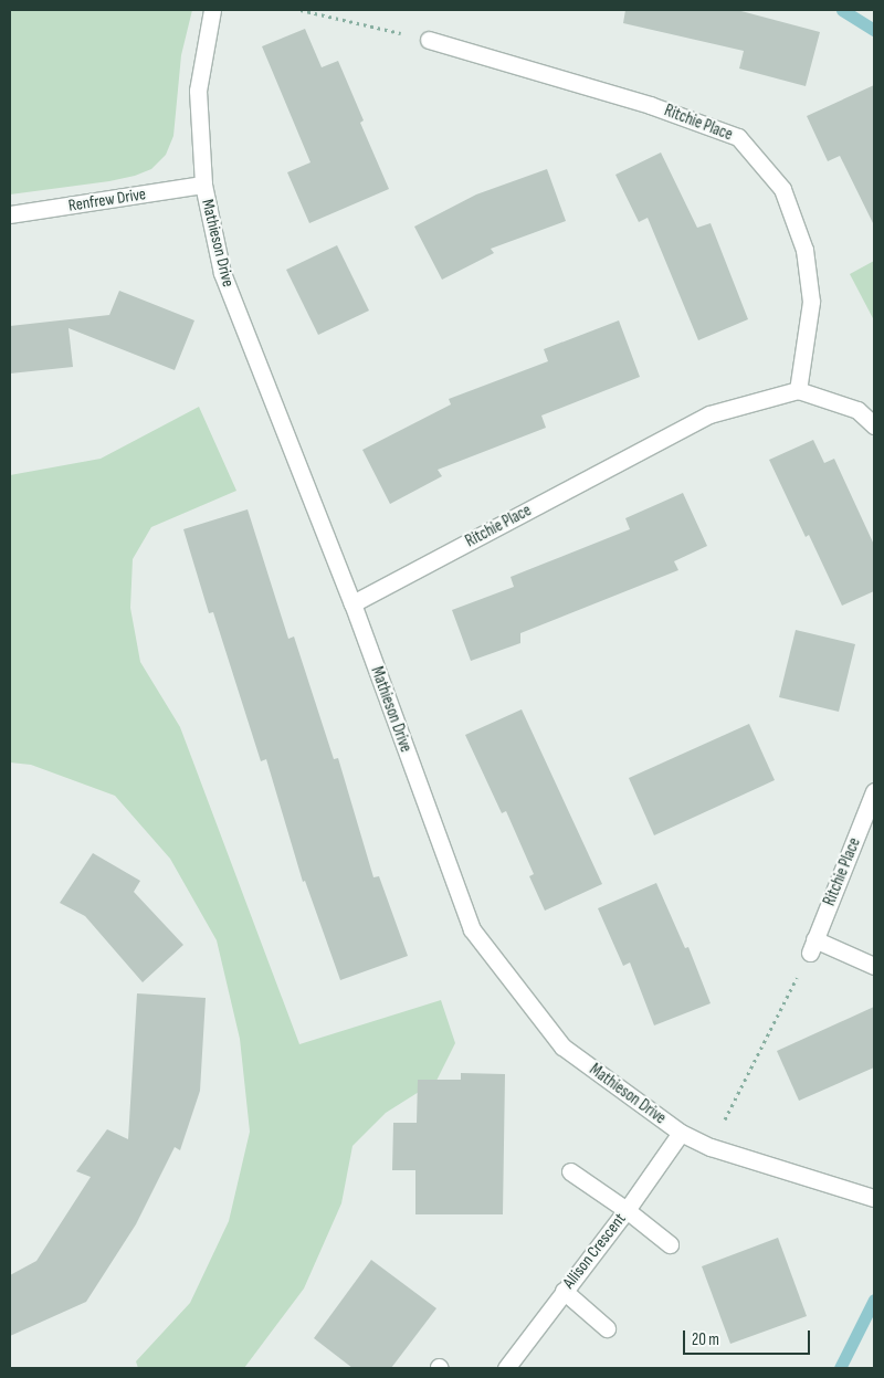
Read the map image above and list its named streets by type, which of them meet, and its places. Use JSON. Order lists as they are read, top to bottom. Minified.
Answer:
{"streets":{"street":["Ritchie Place","Renfrew Drive","Mathieson Drive","Allison Crescent"]},"crossings":[["Ritchie Place","Mathieson Drive"],["Renfrew Drive","Mathieson Drive"],["Mathieson Drive","Allison Crescent"]],"scale_bar":"20 m"}
